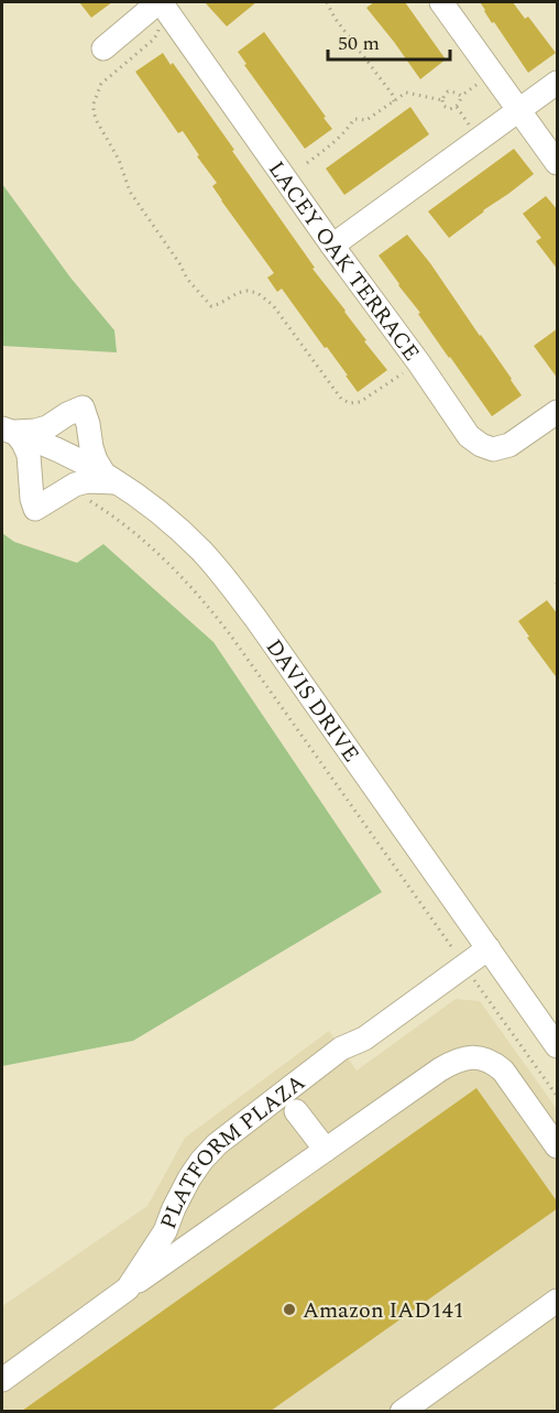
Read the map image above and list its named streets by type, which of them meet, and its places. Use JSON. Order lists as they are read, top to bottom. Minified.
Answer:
{"streets":{"street":["LACEY OAK TERRACE","DAVIS DRIVE","PLATFORM PLAZA"]},"crossings":[["DAVIS DRIVE","PLATFORM PLAZA"]],"places":["Amazon IAD141"],"scale_bar":"50 m"}
